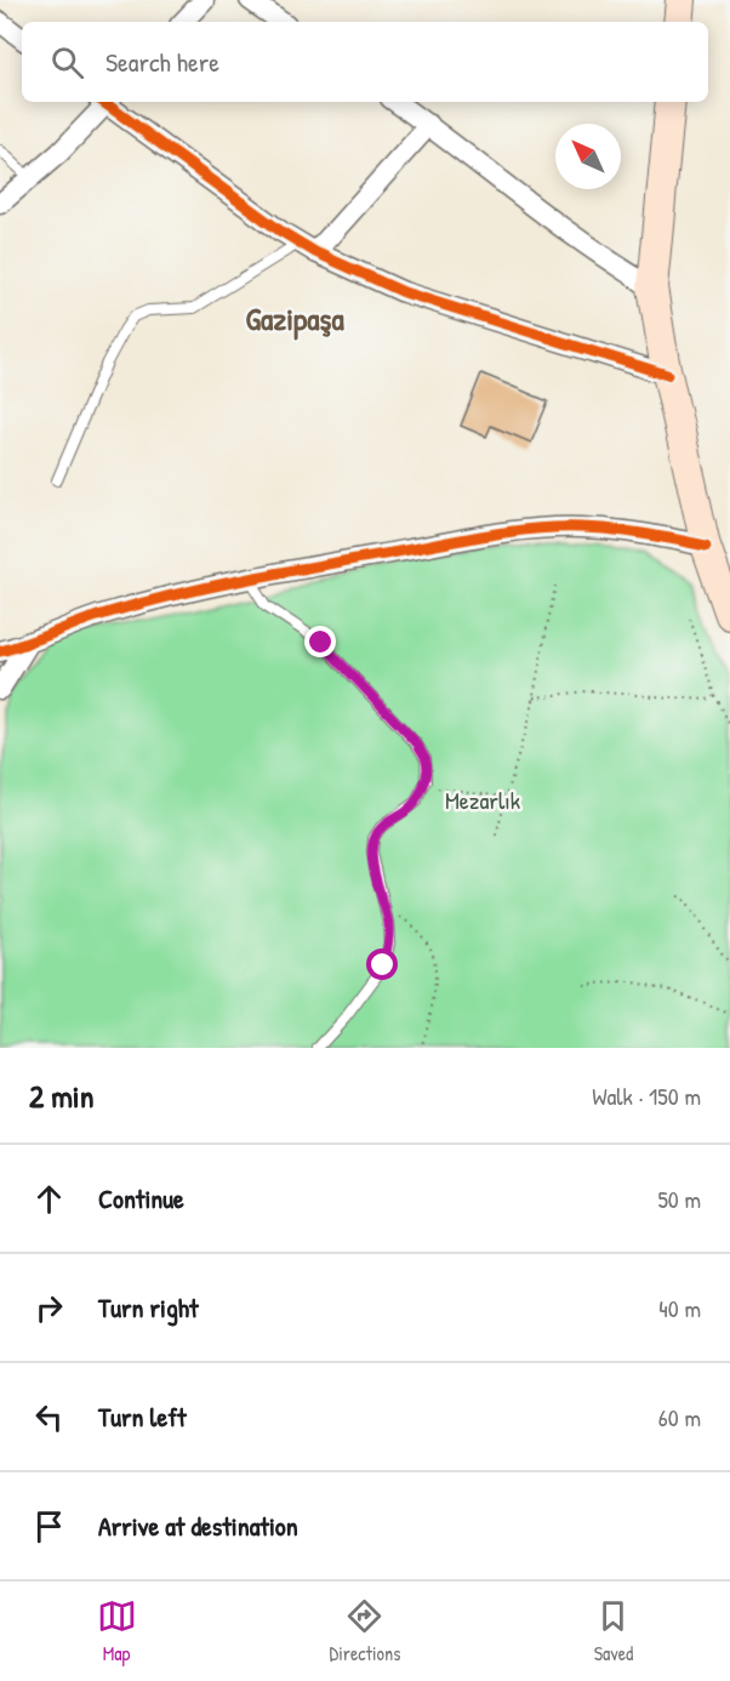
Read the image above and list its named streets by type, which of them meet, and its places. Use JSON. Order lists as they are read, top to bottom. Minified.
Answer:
{"districts":["Gazipaşa"],"parks":["Mezarlık"],"north":"top left","page":{"search":"Search here","heading":["2 min","Walk · 150 m"],"list":[["Continue","50 m"],["Turn right","40 m"],["Turn left","60 m"],"Arrive at destination"],"nav":["Map","Directions","Saved"]}}
